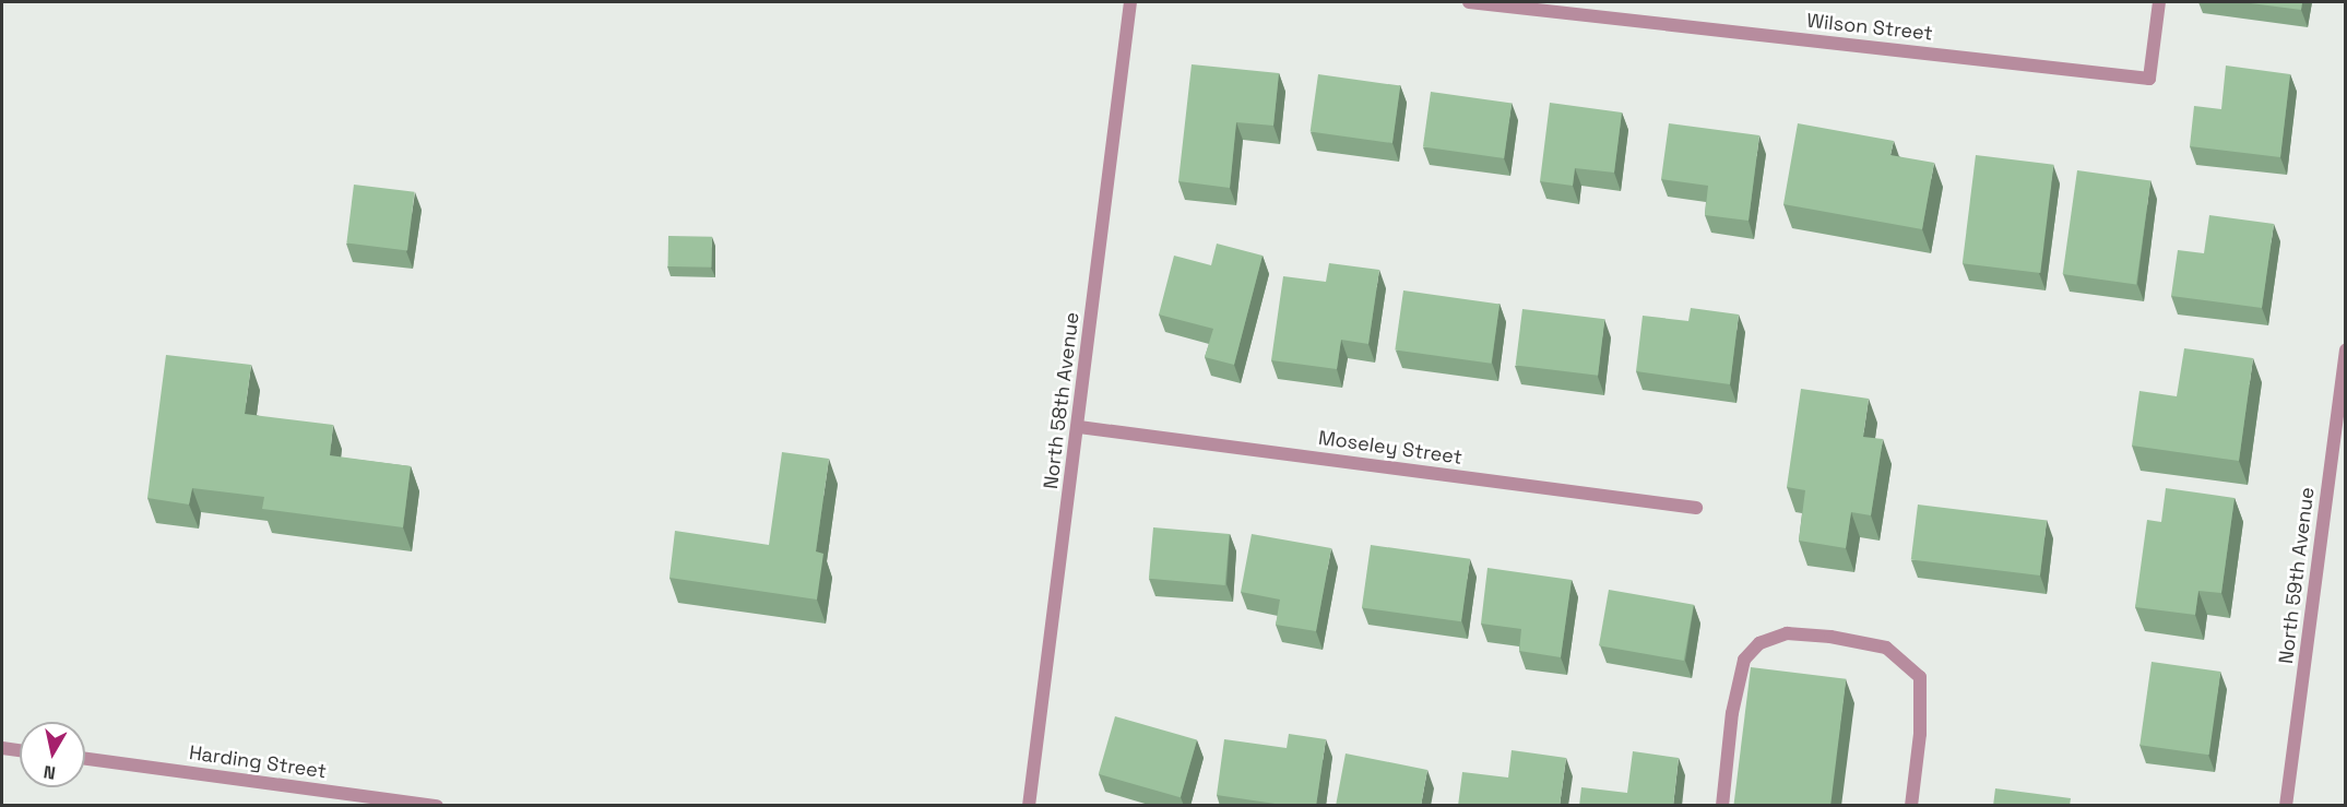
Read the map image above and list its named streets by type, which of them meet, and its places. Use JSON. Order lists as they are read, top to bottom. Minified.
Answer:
{"streets":{"street":["Wilson Street","North 58th Avenue","Moseley Street","North 59th Avenue","Harding Street"]},"crossings":[["North 58th Avenue","Moseley Street"]],"north":"bottom"}
